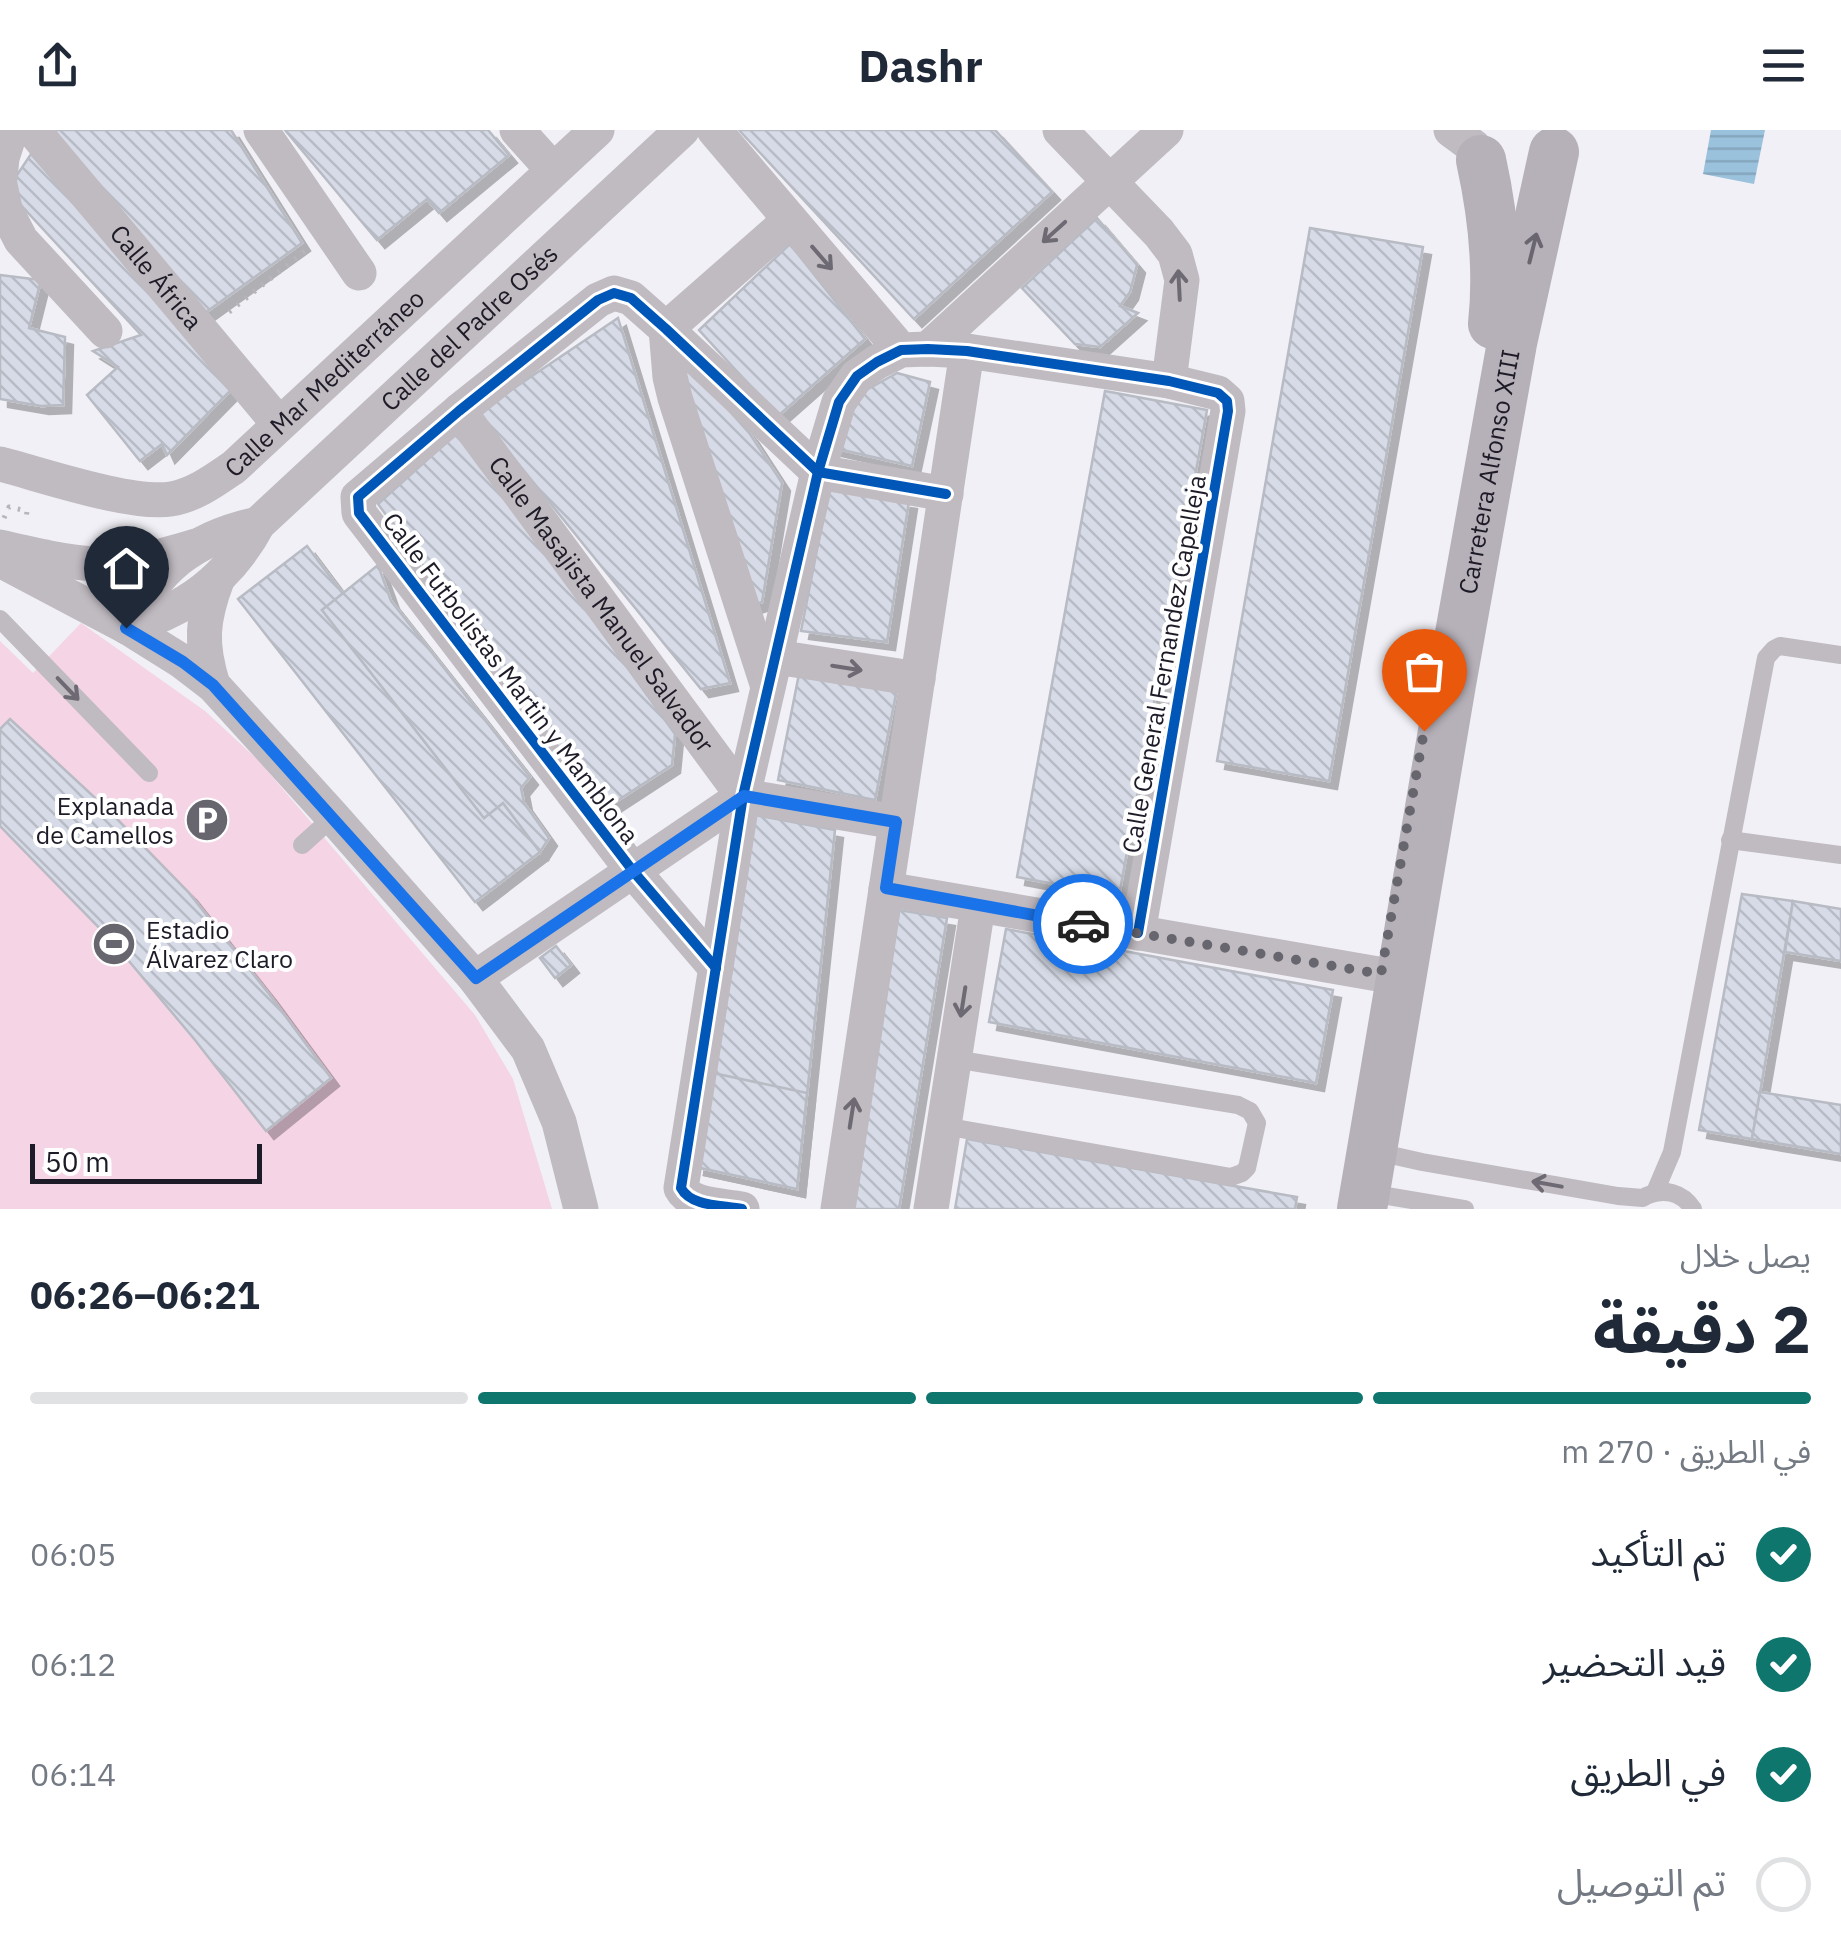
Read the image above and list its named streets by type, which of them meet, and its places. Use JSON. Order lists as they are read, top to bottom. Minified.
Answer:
{"streets":{"street":["Calle África","Calle del Padre Osés","Calle Mar Mediterráneo","Carretera Alfonso XIII","Calle Masajista Manuel Salvador","Calle General Fernandez Capelleja","Calle Futbolistas Martin y Mamblona"]},"crossings":[["Calle África","Calle Mar Mediterráneo"],["Calle Masajista Manuel Salvador","Calle Futbolistas Martin y Mamblona"]],"places":{"parking":["Explanada de Camellos"],"sports":["Estadio Álvarez Claro"]},"scale_bar":"50 m","page":{"header":"Dashr","scale":"50 m","heading":["2 دقيقة","يصل خلال","06:21–06:26"],"bar":"في الطريق · 270 m","list":[["تم التأكيد","06:05"],["قيد التحضير","06:12"],["في الطريق","06:14"],"تم التوصيل"]}}
